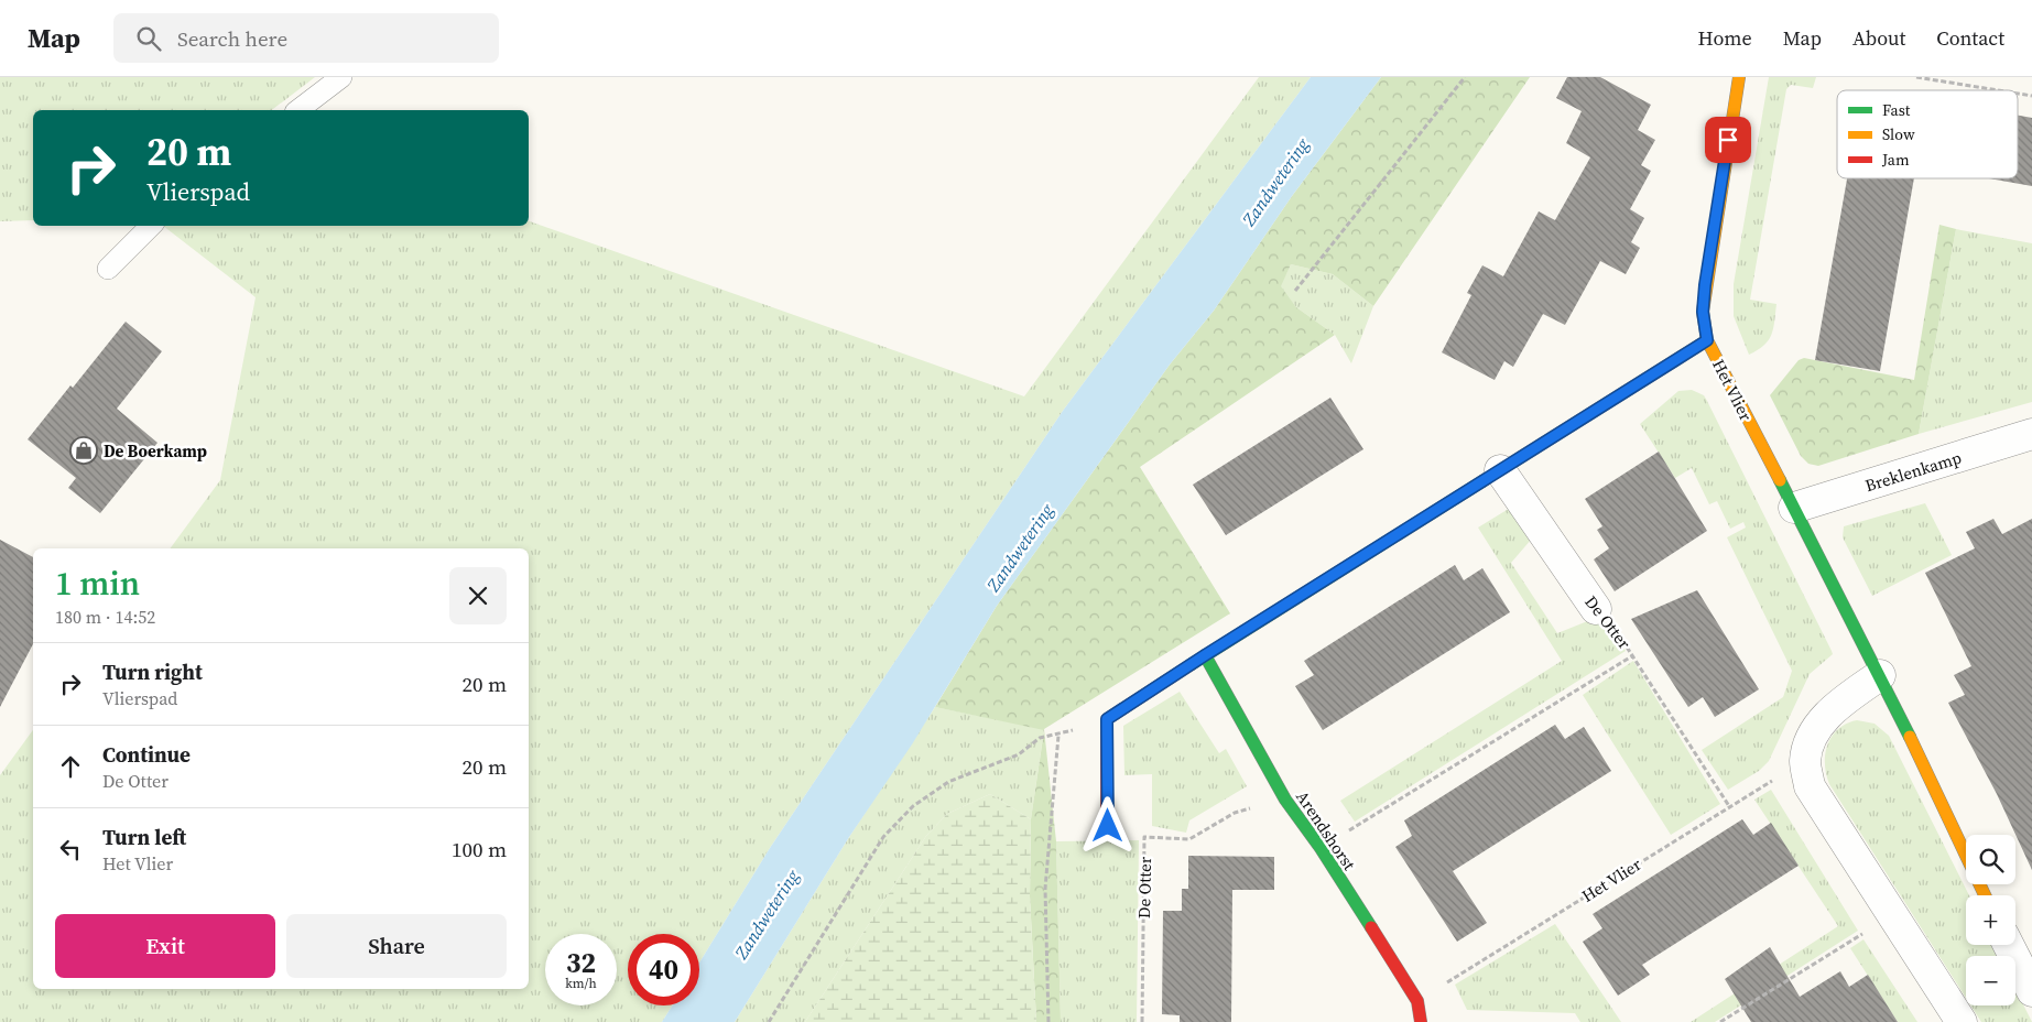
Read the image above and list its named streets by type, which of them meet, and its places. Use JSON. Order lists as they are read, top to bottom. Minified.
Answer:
{"streets":{"street":["Het Vlier","Breklenkamp","De Otter","Arendshorst"]},"crossings":[["Het Vlier","Breklenkamp"],["Het Vlier","De Otter"],["Het Vlier","Arendshorst"],["De Otter","Arendshorst"]],"water":["Zandwetering"],"places":{"shop":["De Boerkamp"]},"legend":["Fast","Slow","Jam"],"page":{"header":"Map","search":"Search here","nav":["Home","Map","About","Contact"],"turn":["20 m","Vlierspad"],"heading":["1 min","180 m · 14:52"],"list":[{"name":"Turn right","note":"Vlierspad","value":"20 m"},{"name":"Continue","note":"De Otter","value":"20 m"},{"name":"Turn left","note":"Het Vlier","value":"100 m"}],"map_buttons":["+","−"],"buttons":["Exit","Share"],"speed":"32 km/h","limit":"40"}}
